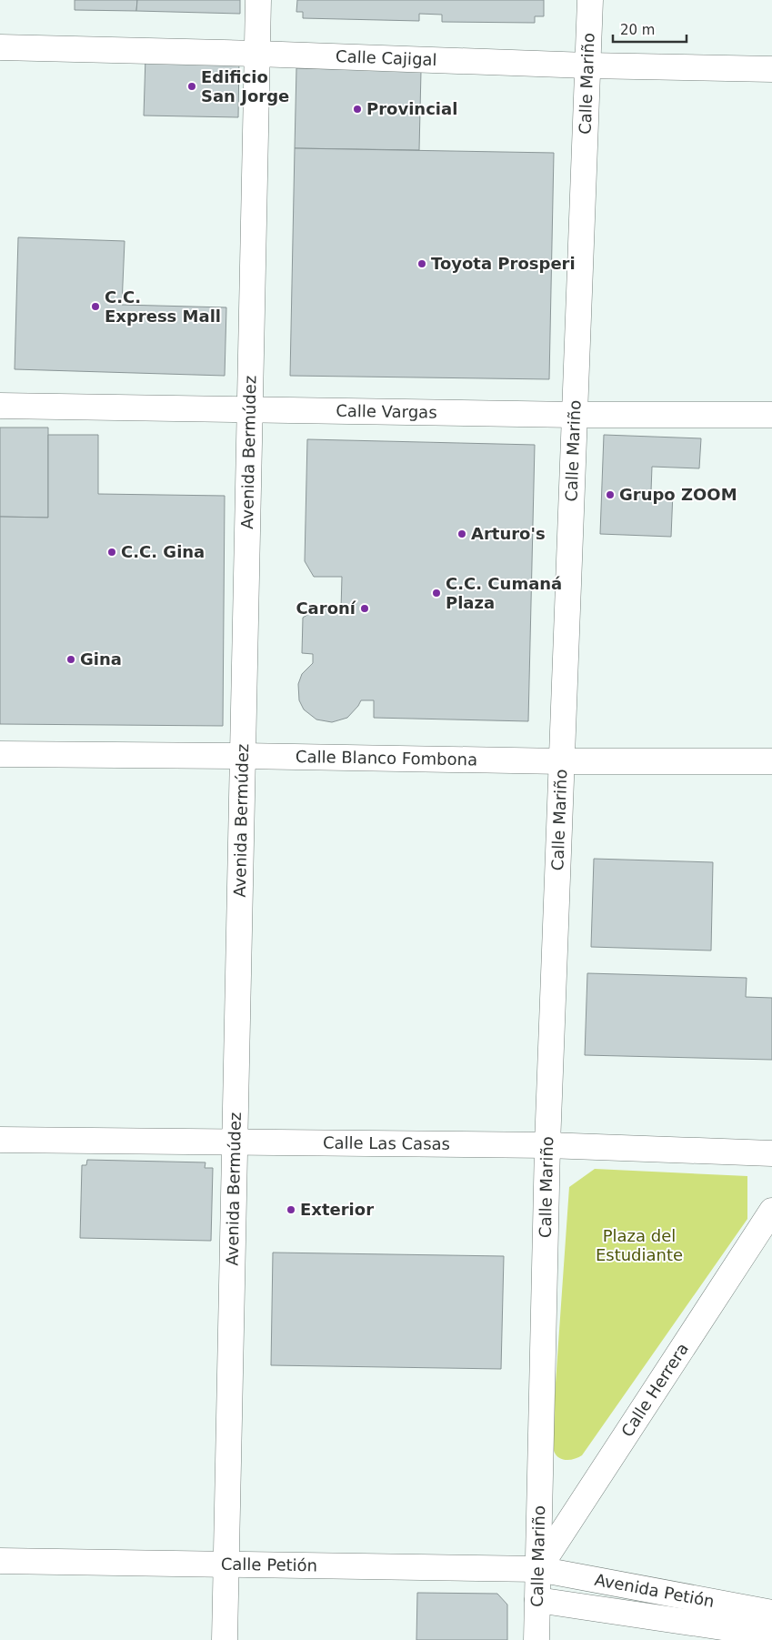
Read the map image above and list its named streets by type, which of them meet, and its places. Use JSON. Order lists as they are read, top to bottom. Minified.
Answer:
{"streets":{"street":["Calle Cajigal","Calle Mariño","Calle Vargas","Avenida Bermúdez","Calle Blanco Fombona","Calle Las Casas","Calle Herrera","Calle Petión","Avenida Petión"]},"crossings":[["Calle Cajigal","Calle Mariño"],["Calle Cajigal","Avenida Bermúdez"],["Calle Mariño","Calle Vargas"],["Calle Mariño","Calle Blanco Fombona"],["Calle Mariño","Calle Las Casas"],["Calle Mariño","Calle Herrera"],["Calle Mariño","Calle Petión"],["Calle Mariño","Avenida Petión"],["Calle Vargas","Avenida Bermúdez"],["Avenida Bermúdez","Calle Blanco Fombona"],["Avenida Bermúdez","Calle Las Casas"],["Avenida Bermúdez","Calle Petión"],["Calle Herrera","Calle Petión"],["Calle Herrera","Avenida Petión"],["Calle Petión","Avenida Petión"]],"parks":["Plaza del Estudiante"],"places":["Edificio San Jorge","Provincial","Toyota Prosperi","C.C. Express Mall","Grupo ZOOM","Arturo's","C.C. Gina","C.C. Cumaná Plaza","Caroní","Gina","Exterior"],"scale_bar":"20 m"}
